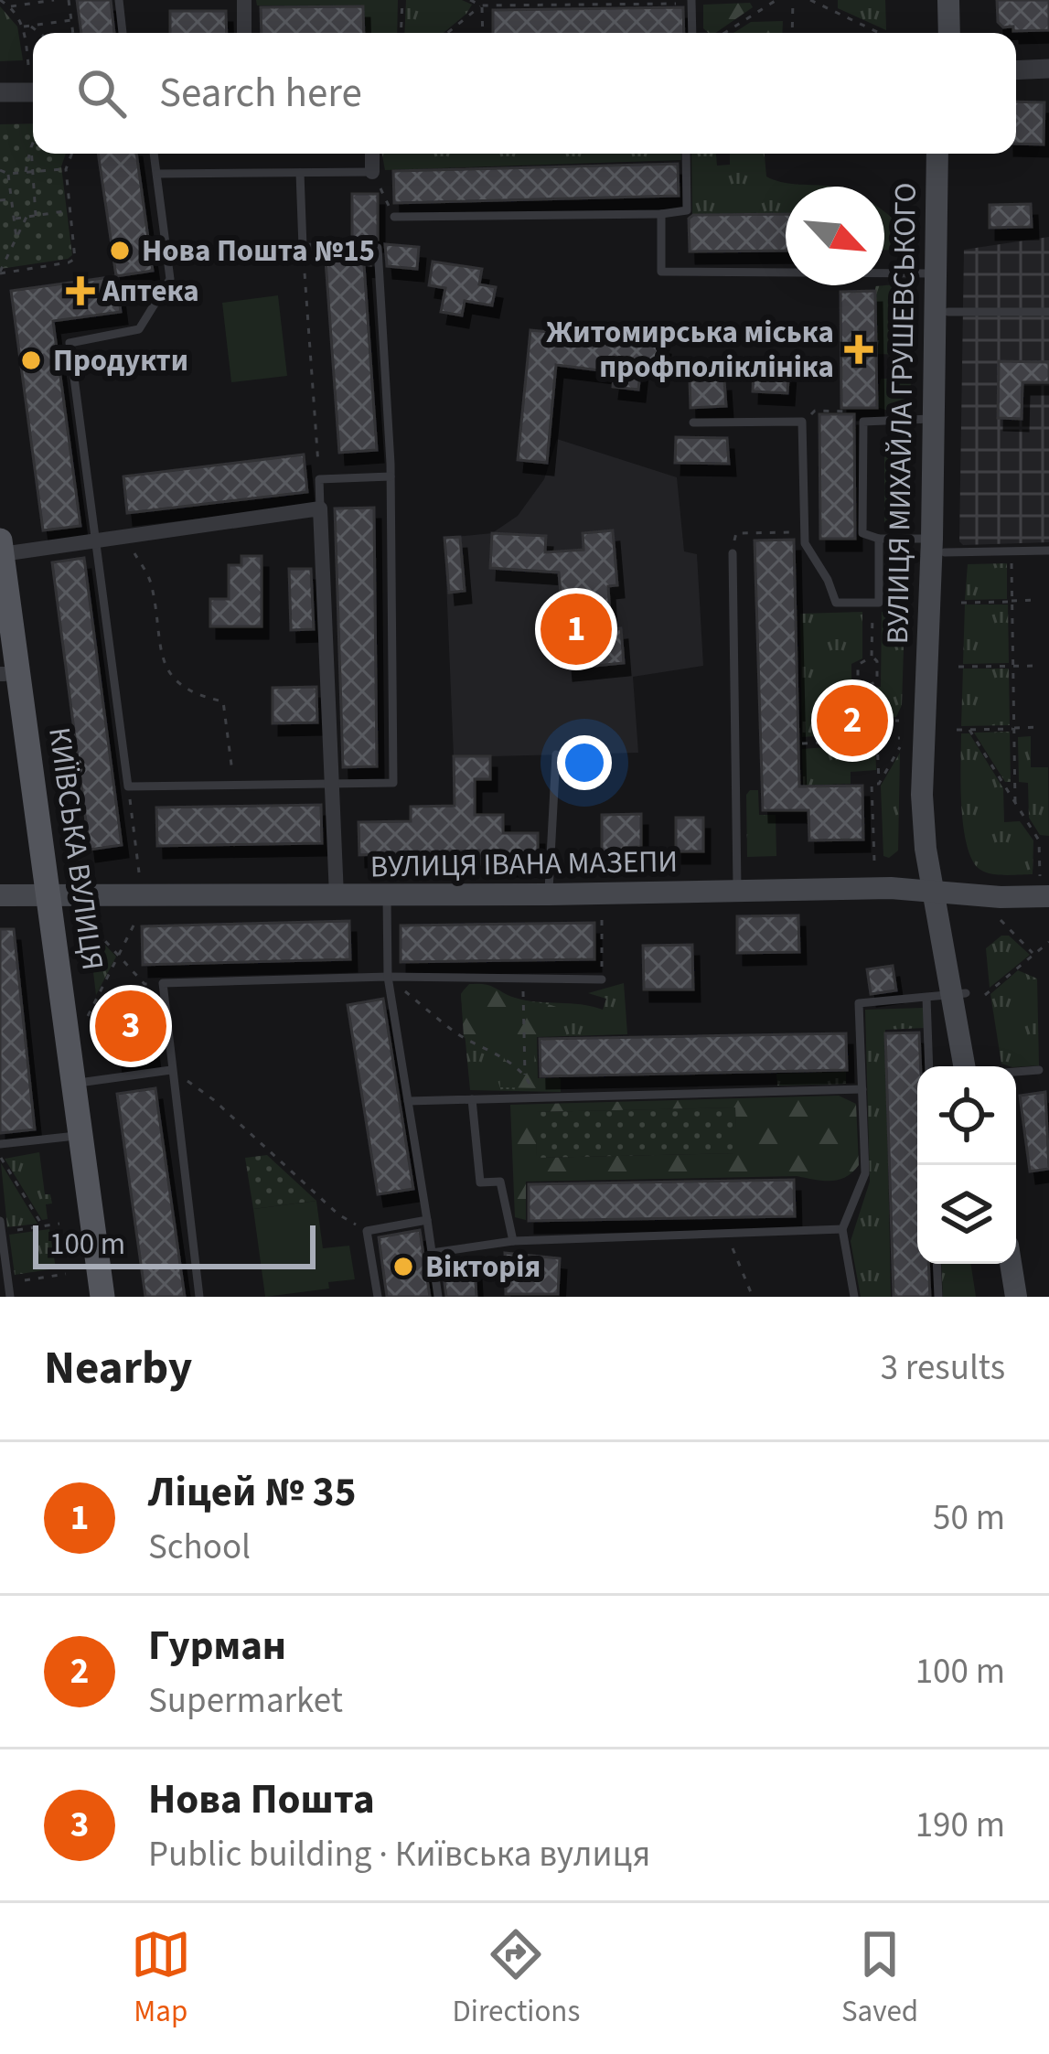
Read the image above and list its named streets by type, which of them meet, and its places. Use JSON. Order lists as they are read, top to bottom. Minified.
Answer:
{"streets":{"main road":["ВУЛИЦЯ МИХАЙЛА ГРУШЕВСЬКОГО","КИЇВСЬКА ВУЛИЦЯ","ВУЛИЦЯ ІВАНА МАЗЕПИ"]},"crossings":[["ВУЛИЦЯ МИХАЙЛА ГРУШЕВСЬКОГО","ВУЛИЦЯ ІВАНА МАЗЕПИ"],["КИЇВСЬКА ВУЛИЦЯ","ВУЛИЦЯ ІВАНА МАЗЕПИ"]],"places":{"other":["Нова Пошта №15","Продукти","Вікторія"],"health":["Аптека","Житомирська міська профполіклініка"]},"scale_bar":"100 m","north":"bottom right","page":{"search":"Search here","pins":["1","2","3"],"scale":"100 m","heading":["Nearby","3 results"],"list":[{"mark":"1","name":"Ліцей № 35","note":"School","value":"50 m"},{"mark":"2","name":"Гурман","note":"Supermarket","value":"100 m"},{"mark":"3","name":"Нова Пошта","note":"Public building · Київська вулиця","value":"190 m"}],"nav":["Map","Directions","Saved"]}}
